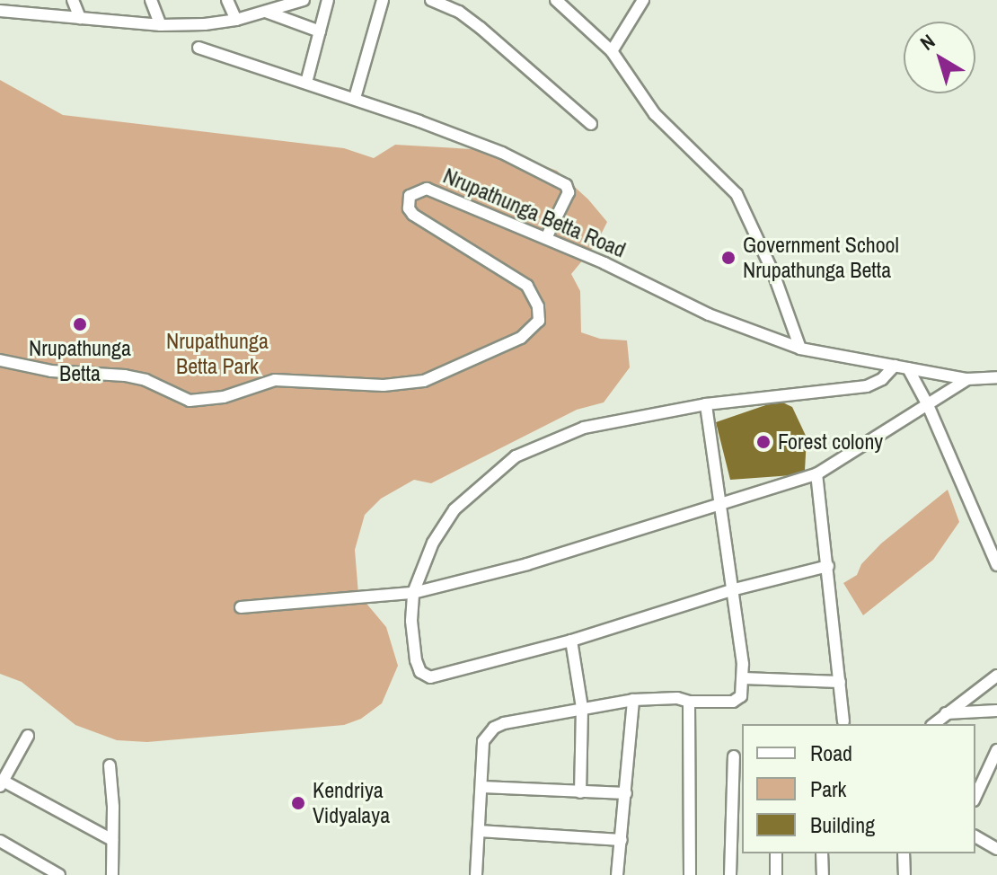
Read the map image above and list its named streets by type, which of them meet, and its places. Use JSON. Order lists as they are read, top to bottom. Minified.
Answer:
{"streets":{"street":["Nrupathunga Betta Road"]},"parks":["Nrupathunga Betta Park"],"places":["Government School Nrupathunga Betta","Nrupathunga Betta","Forest colony","Kendriya Vidyalaya"],"legend":["Road","Park","Building"],"north":"top left"}
